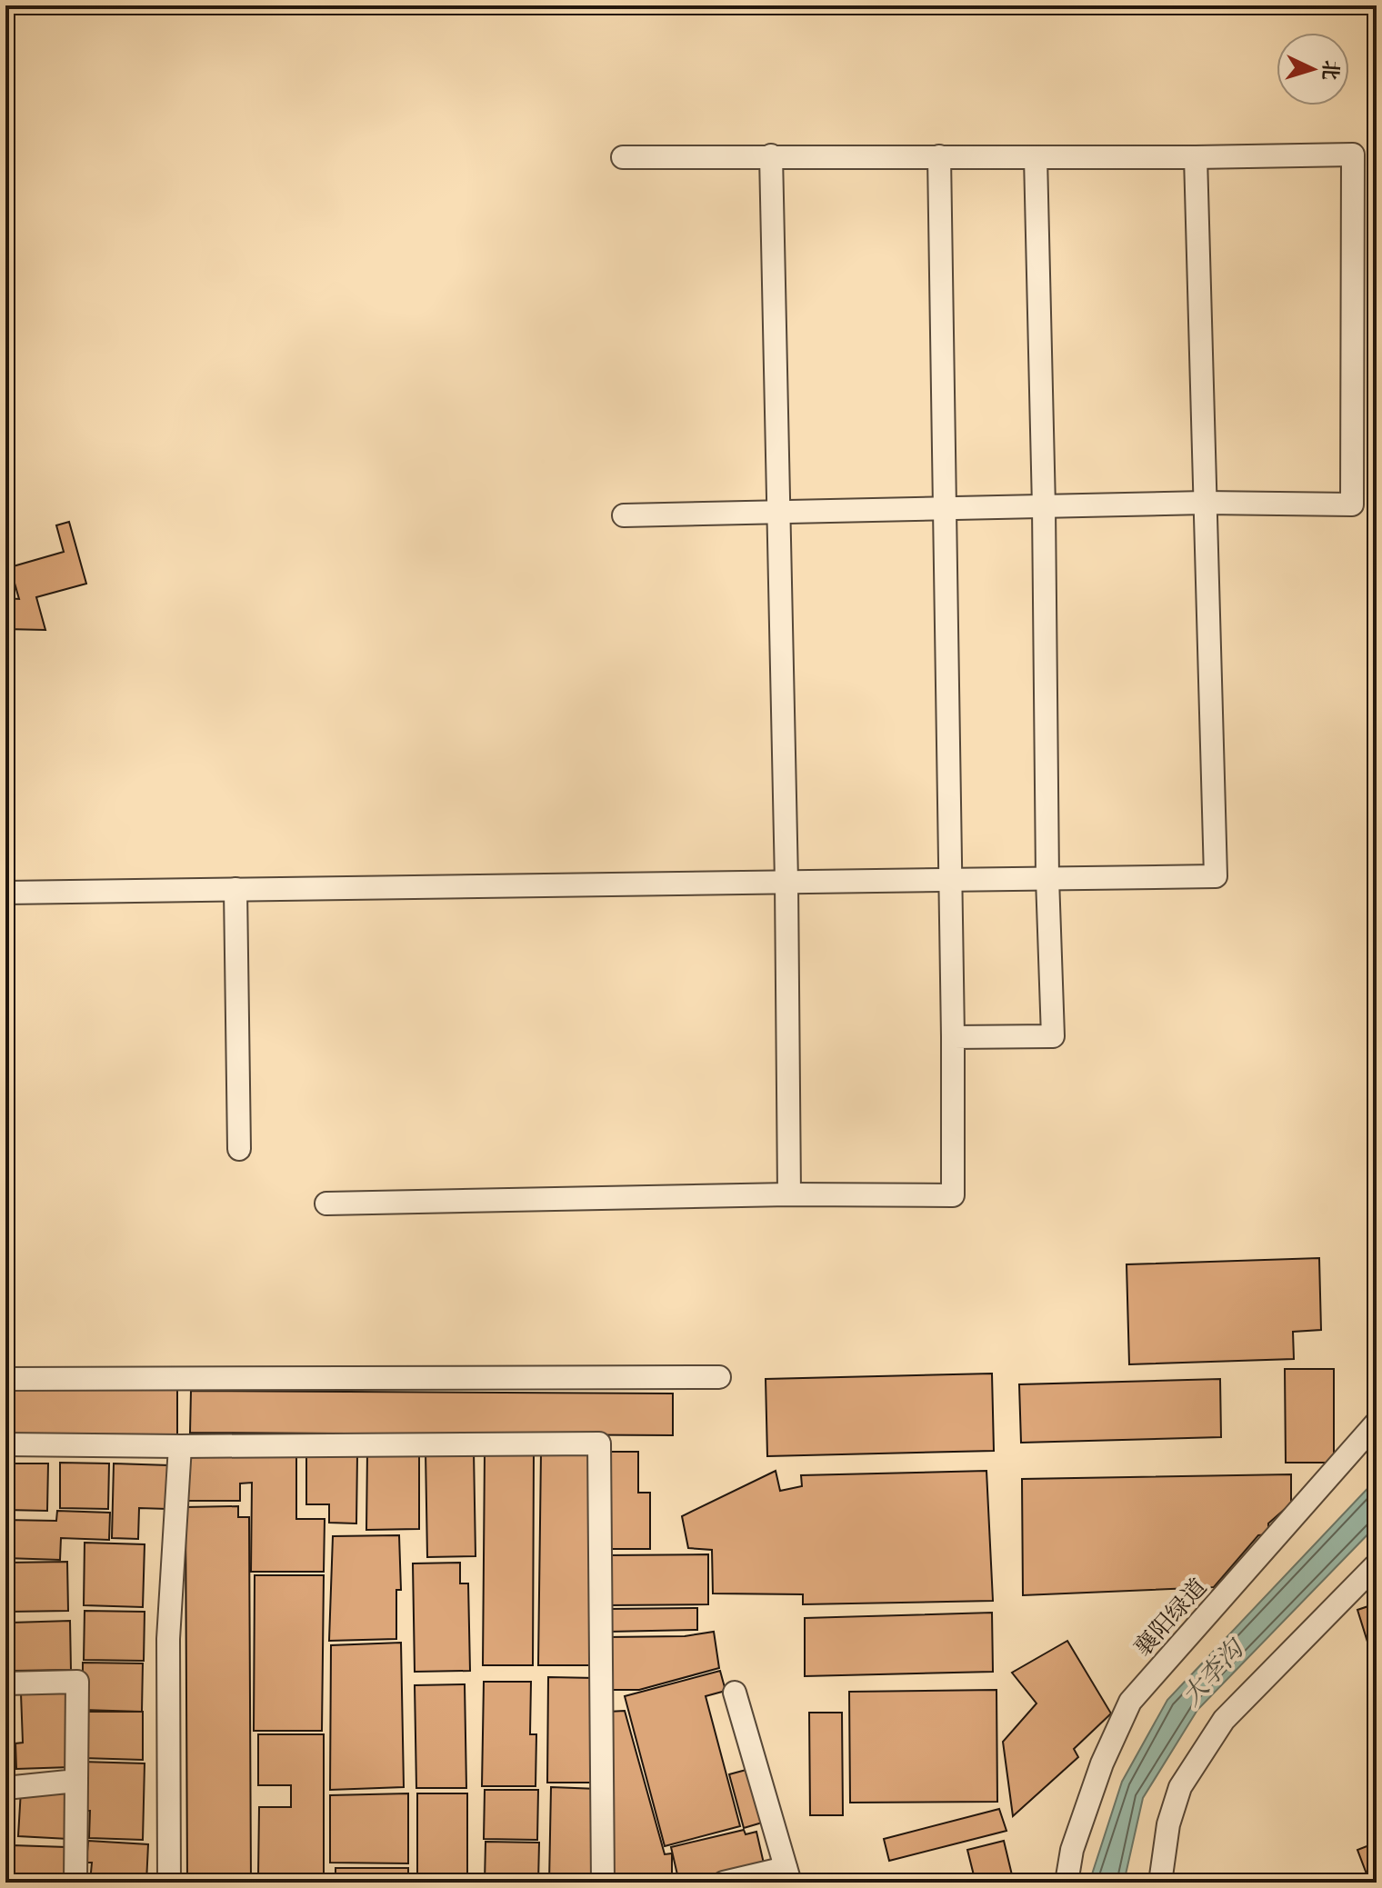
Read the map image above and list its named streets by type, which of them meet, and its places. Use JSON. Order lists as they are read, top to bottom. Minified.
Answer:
{"streets":{"street":["襄阳绿道"]},"water":["大李沟"],"north":"right"}
